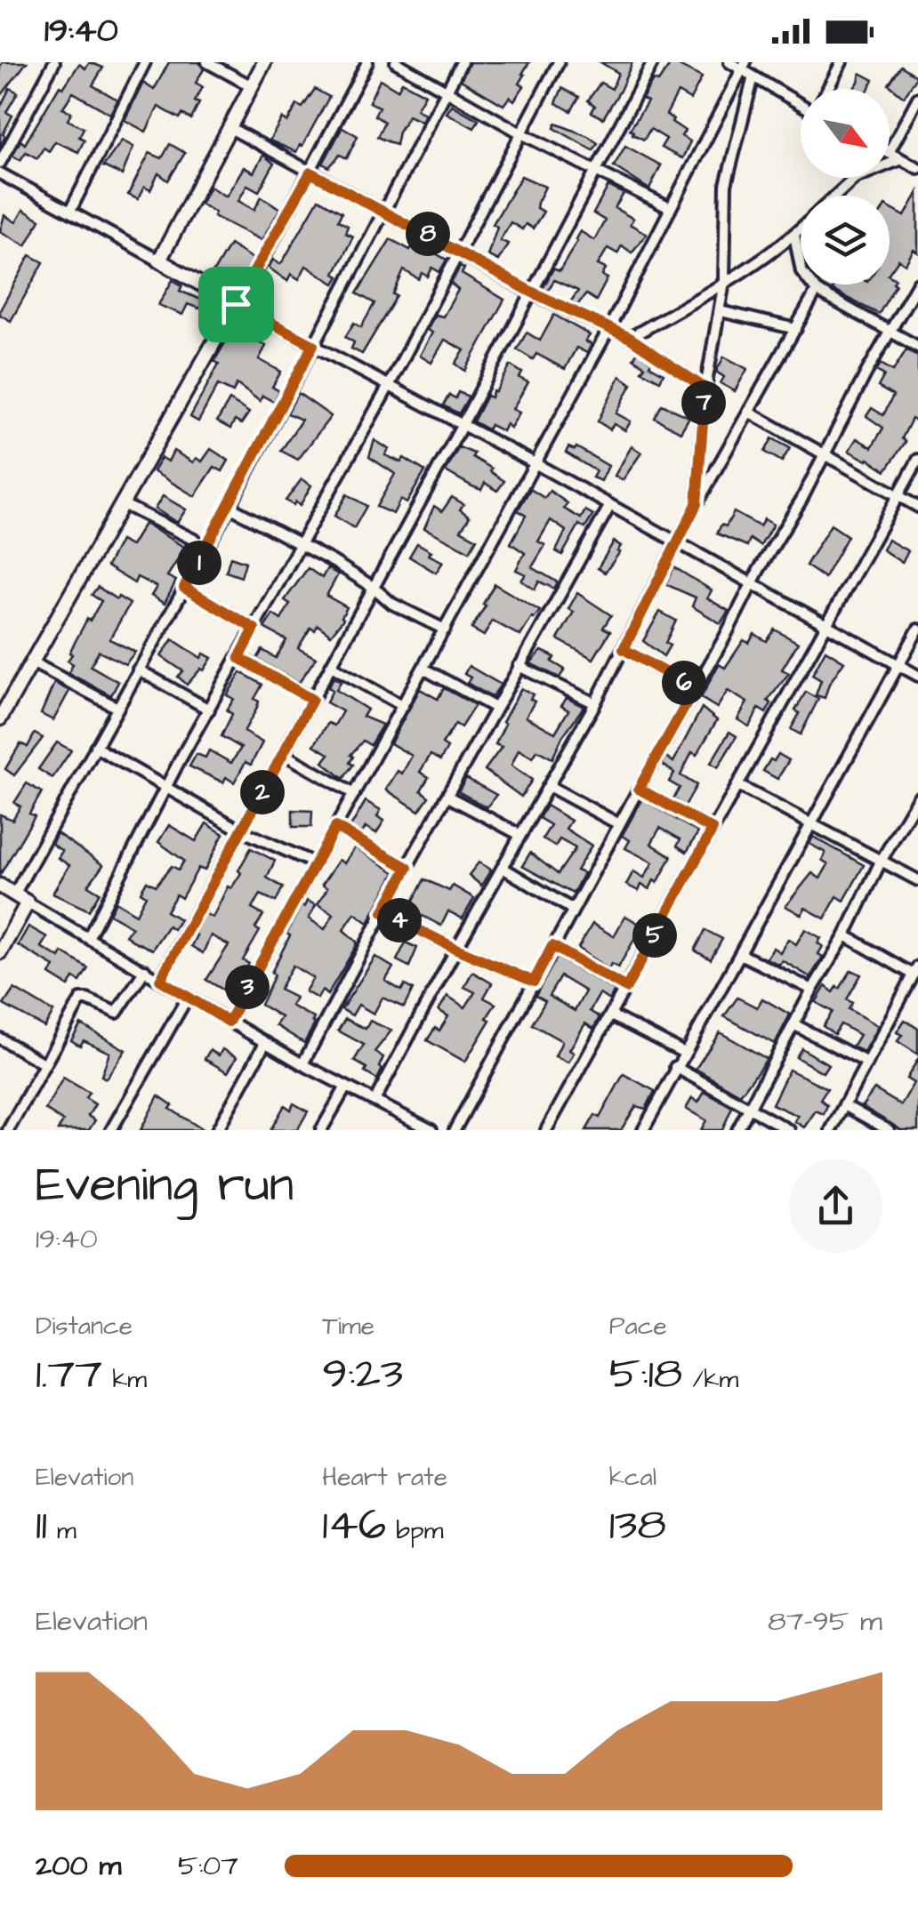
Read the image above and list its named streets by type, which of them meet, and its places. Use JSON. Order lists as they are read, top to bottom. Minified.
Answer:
{"north":"bottom right","page":{"status":"19:40","pins":["8","7","1","6","2","4","5","3"],"heading":["Evening run","19:40"],"stats":[["Distance","1.77 km"],["Time","9:23"],["Pace","5:18 /km"],["Elevation","11 m"],["Heart rate","146 bpm"],["kcal","138"]],"chart":["Elevation","87–95 m"],"list":[{"name":"200 m","note":"5:07"}]}}
